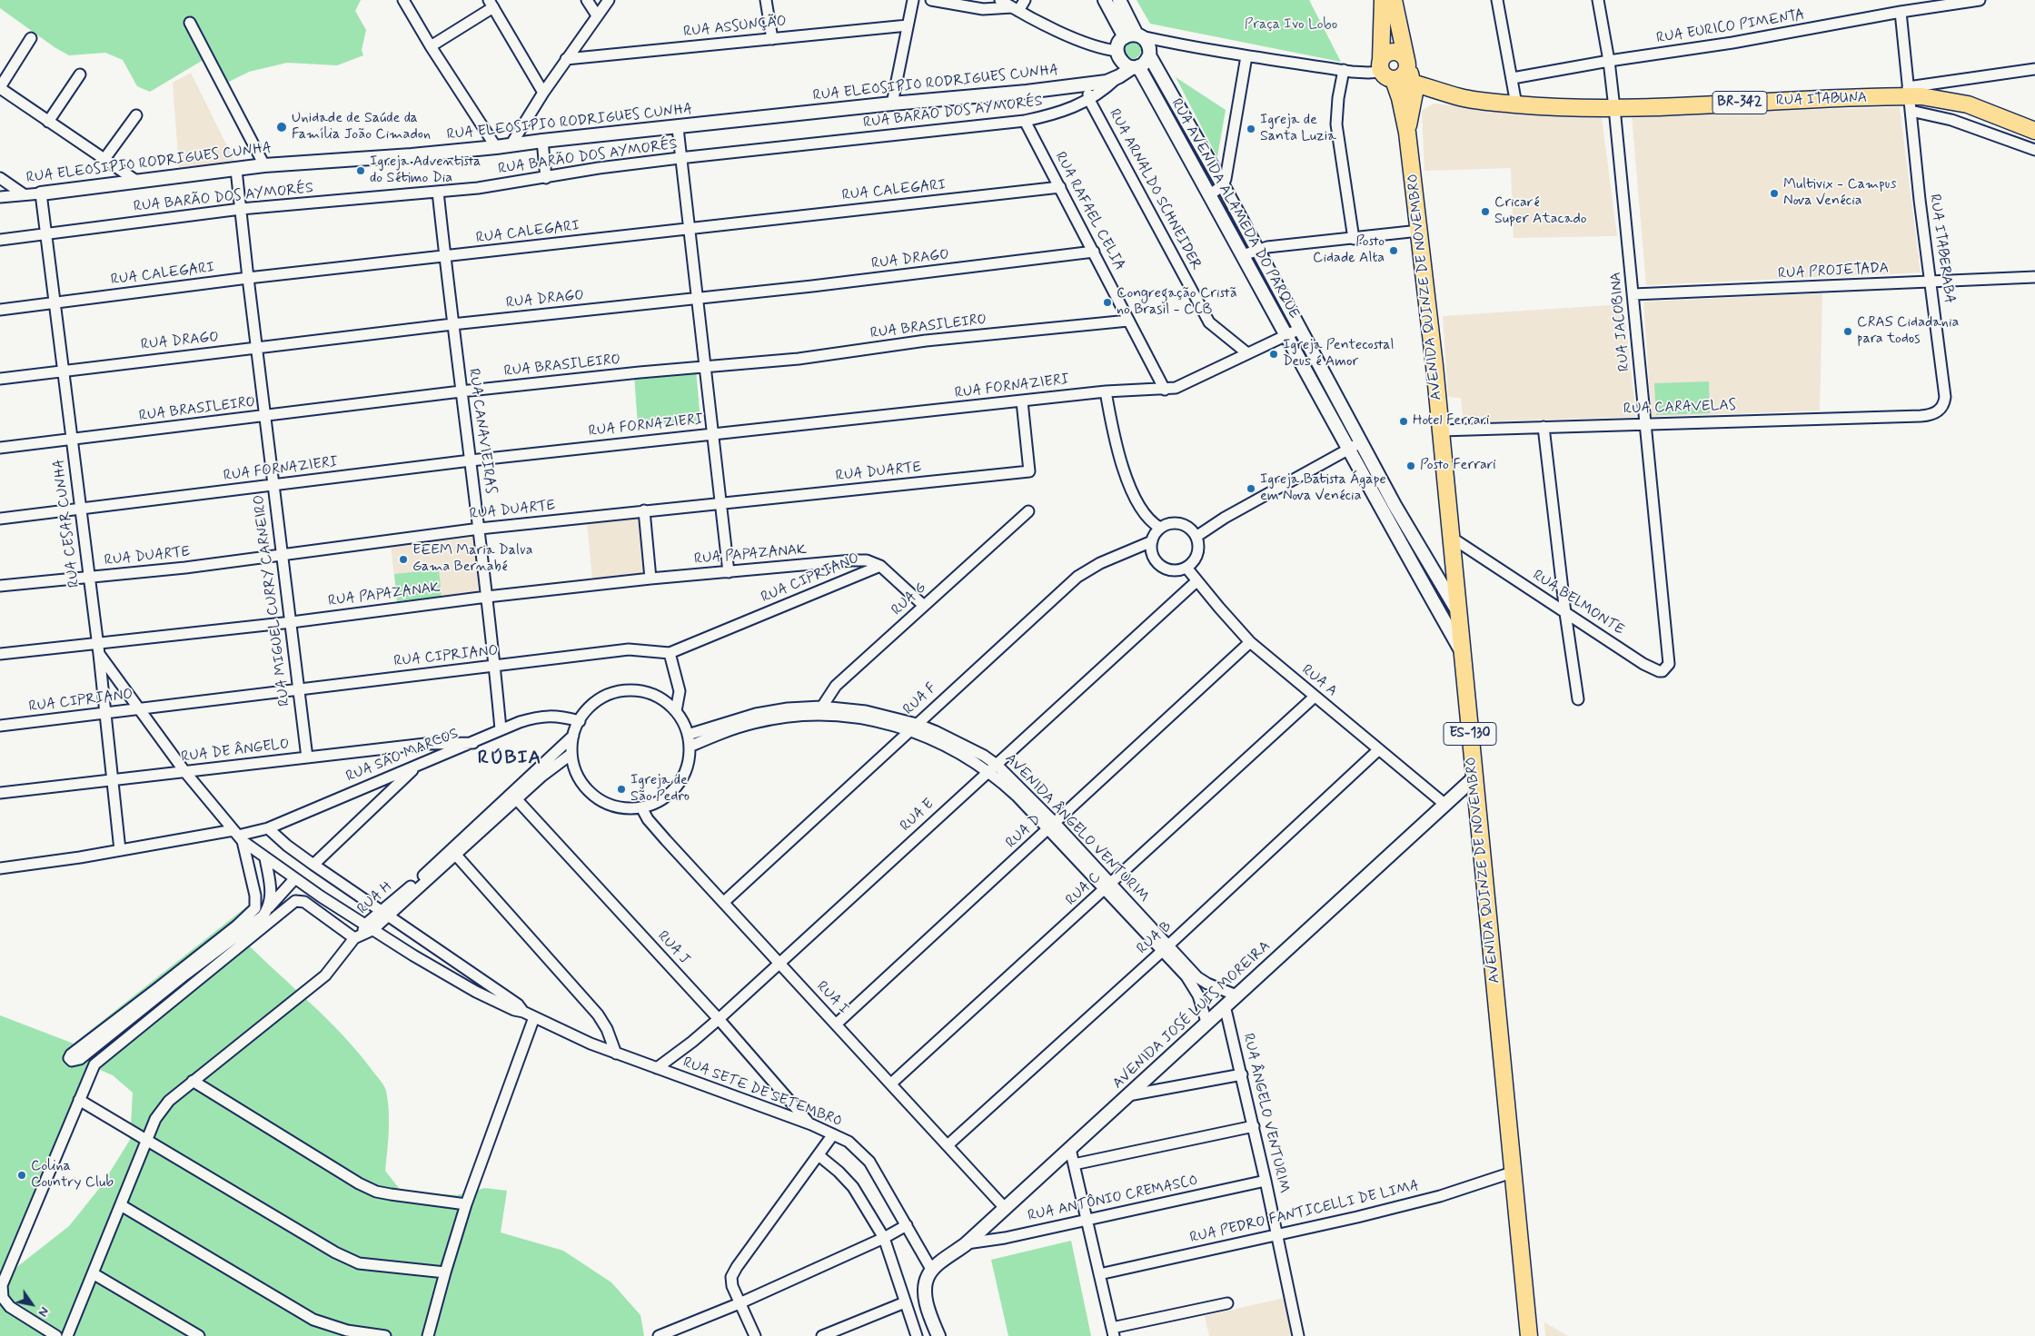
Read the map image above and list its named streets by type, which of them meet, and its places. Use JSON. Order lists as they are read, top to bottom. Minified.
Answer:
{"streets":{"main road":["RUA ITABUNA","BR-342","AVENIDA QUINZE DE NOVEMBRO","ES-130"],"street":["RUA ASSUNÇÃO","RUA EURICO PIMENTA","RUA ELEOSIPIO RODRIGUES CUNHA","RUA BARÃO DOS AYMORÉS","RUA ARNALDO SCHNEIDER","RUA CALEGARI","RUA AVENIDA ALAMEDA DO PARQUE","RUA RAFAEL CELIA","RUA ITABERABA","RUA DRAGO","RUA PROJETADA","RUA JACOBINA","RUA BRASILEIRO","RUA FORNAZIERI","RUA CARAVELAS","RUA CANAVIEIRAS","RUA DUARTE","RUA CESAR CUNHA","RUA PAPAZANAK","RUA CIPRIANO","RUA G","RUA MIGUEL CURRY CARNEIRO","RUA BELMONTE","RUA A","RUA F","RUA DE ÂNGELO","RUA SÃO MARCOS","RUA E","AVENIDA ÂNGELO VENTURIM","RUA D","RUA C","RUA H","RUA B","RUA J","RUA I","AVENIDA JOSÉ LUIS MOREIRA","RUA SETE DE SETEMBRO","RUA ÂNGELO VENTURIM","RUA ANTÔNIO CREMASCO","RUA PEDRO FANTICELLI DE LIMA"]},"crossings":[["RUA EURICO PIMENTA","RUA ITABERABA"],["RUA EURICO PIMENTA","RUA JACOBINA"],["RUA ELEOSIPIO RODRIGUES CUNHA","RUA BARÃO DOS AYMORÉS"],["RUA ELEOSIPIO RODRIGUES CUNHA","RUA CESAR CUNHA"],["RUA ELEOSIPIO RODRIGUES CUNHA","RUA MIGUEL CURRY CARNEIRO"],["RUA ITABUNA","BR-342"],["RUA ITABUNA","RUA ITABERABA"],["RUA ITABUNA","RUA JACOBINA"],["BR-342","ES-130"],["RUA BARÃO DOS AYMORÉS","RUA ARNALDO SCHNEIDER"],["RUA BARÃO DOS AYMORÉS","RUA RAFAEL CELIA"],["RUA BARÃO DOS AYMORÉS","RUA CANAVIEIRAS"],["RUA BARÃO DOS AYMORÉS","RUA CESAR CUNHA"],["RUA BARÃO DOS AYMORÉS","RUA MIGUEL CURRY CARNEIRO"],["RUA ARNALDO SCHNEIDER","RUA FORNAZIERI"],["RUA CALEGARI","RUA RAFAEL CELIA"],["RUA CALEGARI","RUA CANAVIEIRAS"],["RUA CALEGARI","RUA CESAR CUNHA"],["RUA CALEGARI","RUA MIGUEL CURRY CARNEIRO"],["RUA AVENIDA ALAMEDA DO PARQUE","AVENIDA QUINZE DE NOVEMBRO"],["RUA AVENIDA ALAMEDA DO PARQUE","RUA FORNAZIERI"],["RUA RAFAEL CELIA","RUA DRAGO"],["RUA RAFAEL CELIA","RUA BRASILEIRO"],["RUA RAFAEL CELIA","RUA FORNAZIERI"],["RUA ITABERABA","RUA PROJETADA"],["RUA ITABERABA","RUA CARAVELAS"],["RUA DRAGO","RUA CANAVIEIRAS"],["RUA DRAGO","RUA CESAR CUNHA"],["RUA DRAGO","RUA MIGUEL CURRY CARNEIRO"],["RUA PROJETADA","RUA JACOBINA"],["AVENIDA QUINZE DE NOVEMBRO","RUA CARAVELAS"],["AVENIDA QUINZE DE NOVEMBRO","RUA BELMONTE"],["AVENIDA QUINZE DE NOVEMBRO","ES-130"],["AVENIDA QUINZE DE NOVEMBRO","AVENIDA JOSÉ LUIS MOREIRA"],["AVENIDA QUINZE DE NOVEMBRO","RUA PEDRO FANTICELLI DE LIMA"],["RUA JACOBINA","RUA CARAVELAS"],["RUA JACOBINA","RUA BELMONTE"],["RUA BRASILEIRO","RUA CANAVIEIRAS"],["RUA BRASILEIRO","RUA CESAR CUNHA"],["RUA BRASILEIRO","RUA MIGUEL CURRY CARNEIRO"],["RUA FORNAZIERI","RUA CANAVIEIRAS"],["RUA FORNAZIERI","RUA DUARTE"],["RUA FORNAZIERI","RUA CESAR CUNHA"],["RUA FORNAZIERI","RUA MIGUEL CURRY CARNEIRO"],["RUA CANAVIEIRAS","RUA DUARTE"],["RUA CANAVIEIRAS","RUA PAPAZANAK"],["RUA CANAVIEIRAS","RUA CIPRIANO"],["RUA CANAVIEIRAS","RUA SÃO MARCOS"],["RUA DUARTE","RUA CESAR CUNHA"],["RUA DUARTE","RUA MIGUEL CURRY CARNEIRO"],["RUA CESAR CUNHA","RUA PAPAZANAK"],["RUA CESAR CUNHA","RUA CIPRIANO"],["RUA CESAR CUNHA","RUA DE ÂNGELO"],["RUA CESAR CUNHA","RUA SÃO MARCOS"],["RUA CESAR CUNHA","RUA SETE DE SETEMBRO"],["RUA PAPAZANAK","RUA CIPRIANO"],["RUA PAPAZANAK","RUA MIGUEL CURRY CARNEIRO"],["RUA PAPAZANAK","RUA SETE DE SETEMBRO"],["RUA CIPRIANO","RUA MIGUEL CURRY CARNEIRO"],["RUA CIPRIANO","RUA SETE DE SETEMBRO"],["RUA G","AVENIDA ÂNGELO VENTURIM"],["RUA MIGUEL CURRY CARNEIRO","RUA DE ÂNGELO"],["RUA A","RUA F"],["RUA A","RUA E"],["RUA A","RUA D"],["RUA A","RUA C"],["RUA A","RUA B"],["RUA A","AVENIDA JOSÉ LUIS MOREIRA"],["RUA F","AVENIDA ÂNGELO VENTURIM"],["RUA F","RUA I"],["RUA DE ÂNGELO","RUA SÃO MARCOS"],["RUA DE ÂNGELO","RUA SETE DE SETEMBRO"],["RUA SÃO MARCOS","AVENIDA ÂNGELO VENTURIM"],["RUA SÃO MARCOS","RUA H"],["RUA SÃO MARCOS","RUA I"],["RUA SÃO MARCOS","RUA SETE DE SETEMBRO"],["RUA E","AVENIDA ÂNGELO VENTURIM"],["RUA E","RUA J"],["RUA E","RUA I"],["RUA E","RUA SETE DE SETEMBRO"],["AVENIDA ÂNGELO VENTURIM","RUA D"],["AVENIDA ÂNGELO VENTURIM","RUA C"],["AVENIDA ÂNGELO VENTURIM","RUA H"],["AVENIDA ÂNGELO VENTURIM","RUA B"],["AVENIDA ÂNGELO VENTURIM","RUA I"],["AVENIDA ÂNGELO VENTURIM","AVENIDA JOSÉ LUIS MOREIRA"],["RUA D","RUA I"],["RUA C","RUA I"],["RUA H","RUA J"],["RUA H","RUA I"],["RUA H","RUA SETE DE SETEMBRO"],["RUA B","RUA I"],["RUA J","RUA SETE DE SETEMBRO"],["RUA I","AVENIDA JOSÉ LUIS MOREIRA"],["AVENIDA JOSÉ LUIS MOREIRA","RUA SETE DE SETEMBRO"],["AVENIDA JOSÉ LUIS MOREIRA","RUA ÂNGELO VENTURIM"],["AVENIDA JOSÉ LUIS MOREIRA","RUA ANTÔNIO CREMASCO"],["RUA ÂNGELO VENTURIM","RUA ANTÔNIO CREMASCO"],["RUA ÂNGELO VENTURIM","RUA PEDRO FANTICELLI DE LIMA"]],"districts":["RÚBIA"],"parks":["Praça Ivo Lobo"],"places":["Unidade de Saúde da Família João Cimadon","Igreja de Santa Luzia","Igreja Adventista do Sétimo Dia","Multivix - Campus Nova Venécia","Cricaré Super Atacado","Posto Cidade Alta","Congregação Cristã no Brasil - CCB","CRAS Cidadania para todos","Igreja Pentecostal Deus é Amor","Hotel Ferrari","Posto Ferrari","Igreja Batista Ágape em Nova Venécia","EEEM Maria Dalva Gama Bernabé","Igreja de São Pedro","Colina Country Club"],"north":"bottom right"}
